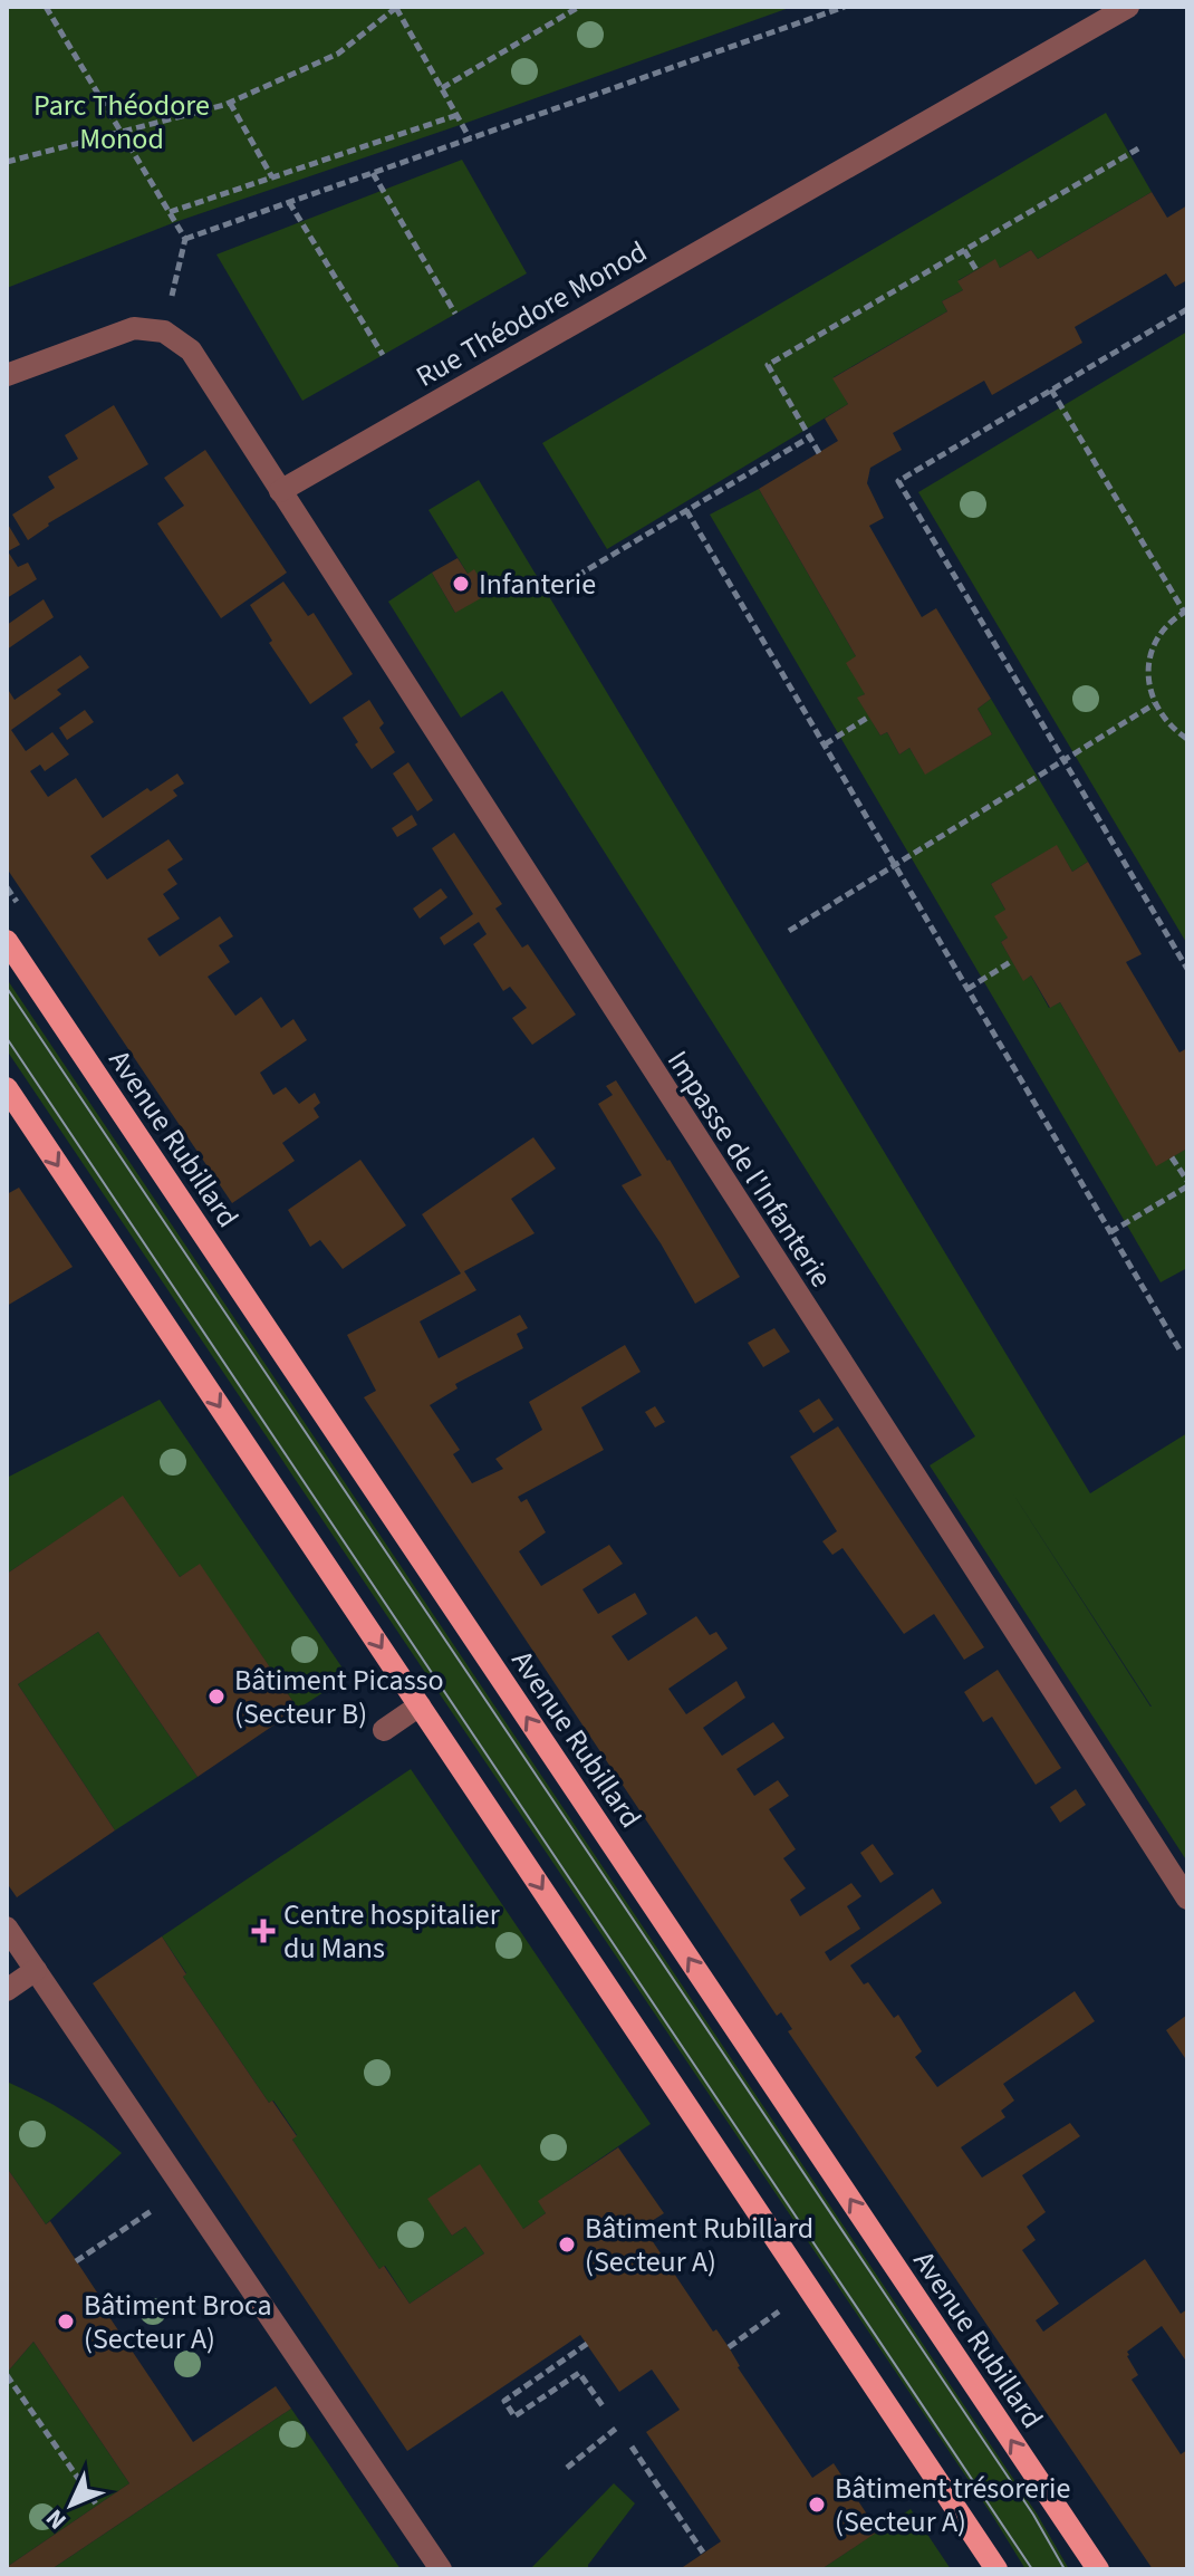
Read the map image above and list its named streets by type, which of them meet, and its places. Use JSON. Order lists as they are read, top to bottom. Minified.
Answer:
{"streets":{"main road":["Avenue Rubillard"],"street":["Rue Théodore Monod","Impasse de l'Infanterie"]},"crossings":[["Rue Théodore Monod","Impasse de l'Infanterie"]],"parks":["Parc Théodore Monod"],"places":{"other":["Infanterie","Bâtiment Picasso (Secteur B)","Bâtiment Rubillard (Secteur A)","Bâtiment Broca (Secteur A)","Bâtiment trésorerie (Secteur A)"],"health":["Centre hospitalier du Mans"]},"north":"bottom left"}
